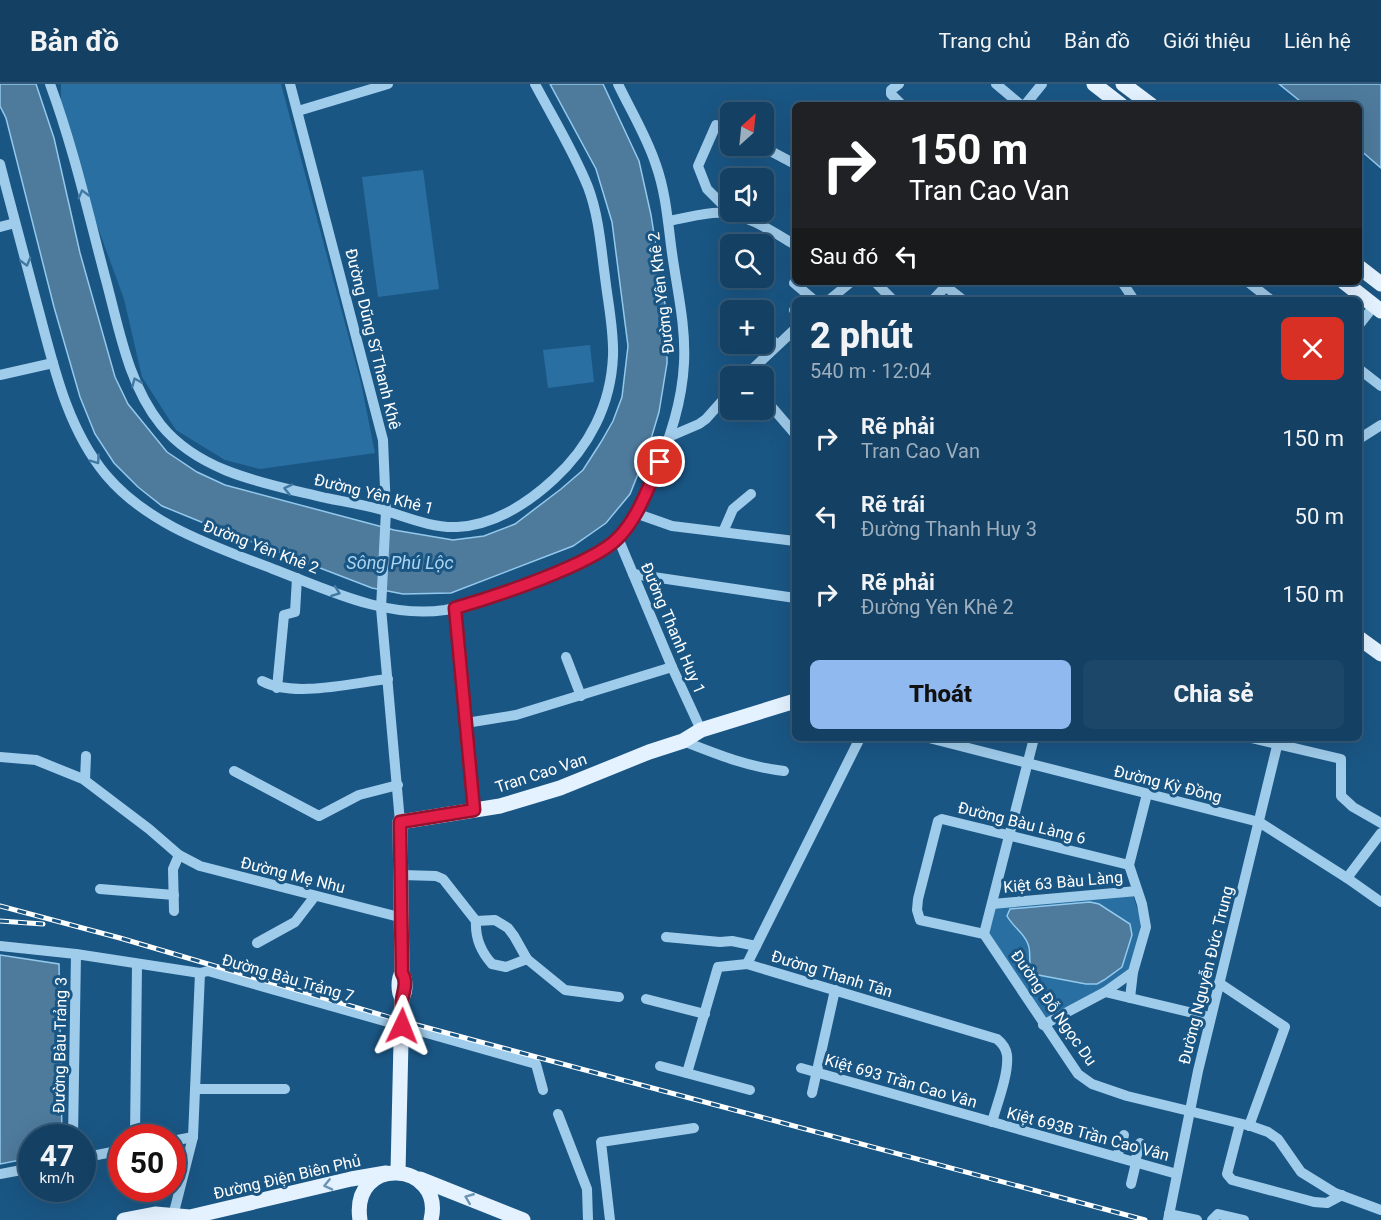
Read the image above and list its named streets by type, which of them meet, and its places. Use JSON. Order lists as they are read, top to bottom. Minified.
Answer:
{"streets":{"main road":["Tran Cao Van","Đường Điện Biên Phủ"],"street":["Đường Yên Khê 2","Đường Dũng Sĩ Thanh Khê","Đường Yên Khê 1","Đường Thanh Huy 1","Đường Kỳ Đồng","Đường Bàu Làng 6","Đường Mẹ Nhu","Kiệt 63 Bàu Làng","Đường Thanh Tân","Đường Nguyễn Đức Trung","Đường Bàu Trảng 7","Đường Đỗ Ngọc Du","Đường Bàu Trảng 3","Kiệt 693 Trần Cao Vân","Kiệt 693B Trần Cao Vân"]},"crossings":[["Đường Yên Khê 2","Đường Dũng Sĩ Thanh Khê"],["Đường Yên Khê 2","Đường Thanh Huy 1"],["Đường Dũng Sĩ Thanh Khê","Đường Yên Khê 1"],["Đường Dũng Sĩ Thanh Khê","Tran Cao Van"],["Đường Thanh Huy 1","Tran Cao Van"],["Đường Kỳ Đồng","Đường Nguyễn Đức Trung"],["Đường Bàu Làng 6","Đường Đỗ Ngọc Du"],["Đường Thanh Tân","Kiệt 693 Trần Cao Vân"],["Đường Thanh Tân","Kiệt 693B Trần Cao Vân"],["Đường Nguyễn Đức Trung","Đường Đỗ Ngọc Du"],["Đường Nguyễn Đức Trung","Kiệt 693B Trần Cao Vân"],["Đường Bàu Trảng 7","Đường Bàu Trảng 3"],["Kiệt 693 Trần Cao Vân","Kiệt 693B Trần Cao Vân"]],"one_way":["Đường Yên Khê 2","Đường Yên Khê 1","Đường Điện Biên Phủ"],"water":["Sông Phú Lộc"],"north":"top right","page":{"header":"Bản đồ","nav":["Trang chủ","Bản đồ","Giới thiệu","Liên hệ"],"map_buttons":["+","−"],"turn":["150 m","Tran Cao Van"],"then":"Sau đó","heading":["2 phút","540 m · 12:04"],"list":[{"name":"Rẽ phải","note":"Tran Cao Van","value":"150 m"},{"name":"Rẽ trái","note":"Đường Thanh Huy 3","value":"50 m"},{"name":"Rẽ phải","note":"Đường Yên Khê 2","value":"150 m"}],"buttons":["Thoát","Chia sẻ"],"speed":"47 km/h","limit":"50"}}
